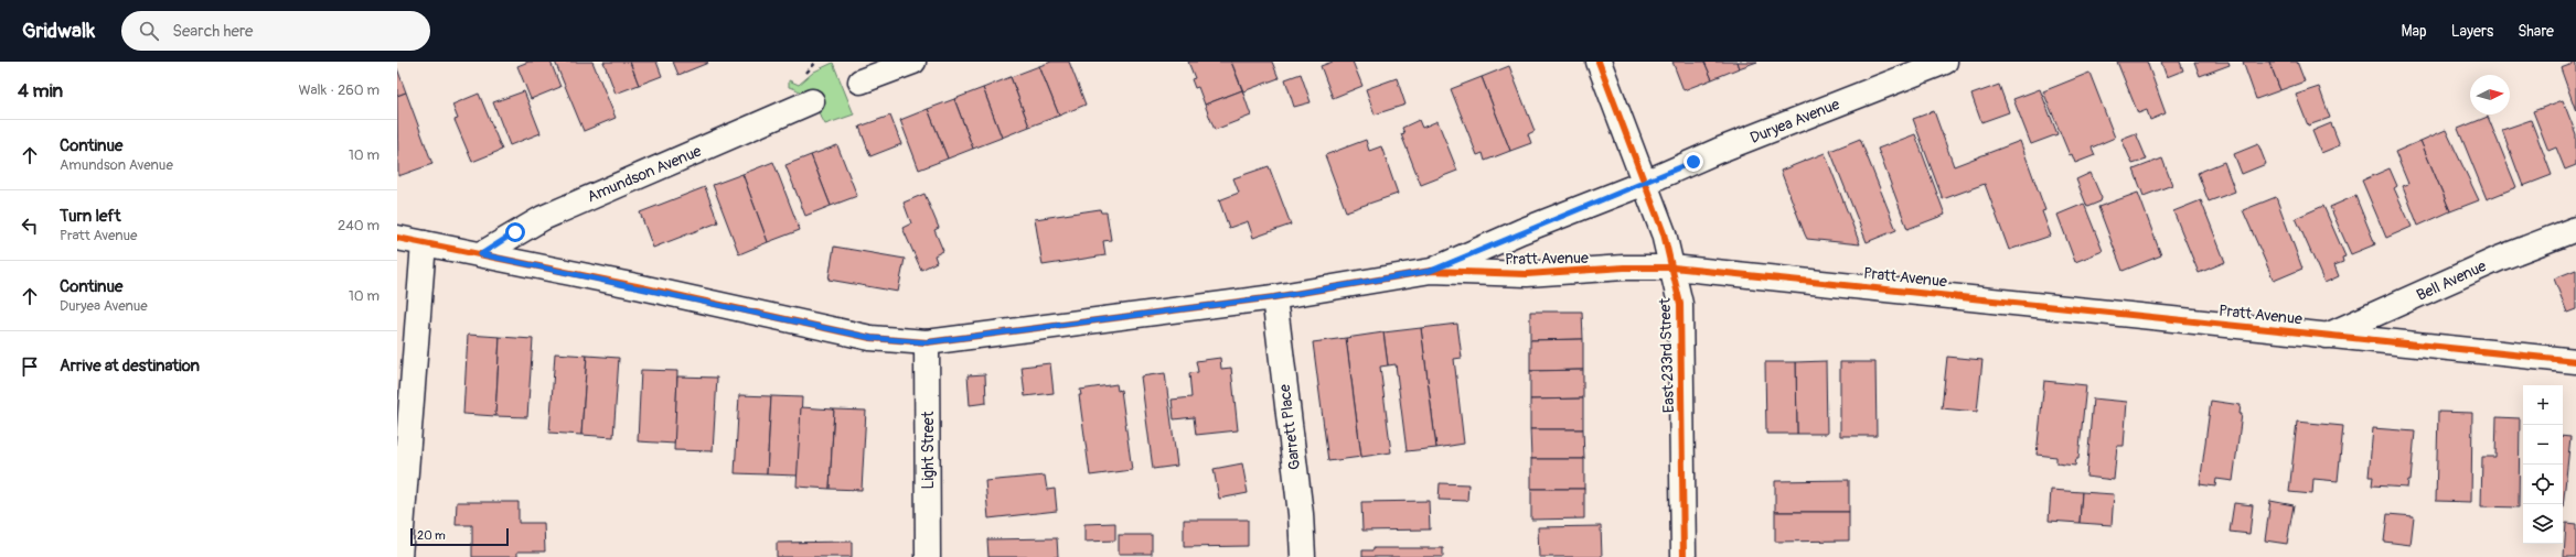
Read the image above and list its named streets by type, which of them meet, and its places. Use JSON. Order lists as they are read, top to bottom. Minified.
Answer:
{"streets":{"street":["Duryea Avenue","Amundson Avenue","Pratt Avenue","Bell Avenue","East 233rd Street","Garrett Place","Light Street"]},"crossings":[["Duryea Avenue","Pratt Avenue"],["Duryea Avenue","East 233rd Street"],["Amundson Avenue","Pratt Avenue"],["Pratt Avenue","Bell Avenue"],["Pratt Avenue","East 233rd Street"],["Pratt Avenue","Garrett Place"],["Pratt Avenue","Light Street"]],"scale_bar":"20 m","north":"right","page":{"header":"Gridwalk","search":"Search here","nav":["Map","Layers","Share"],"heading":["4 min","Walk · 260 m"],"list":[["Continue","Amundson Avenue","10 m"],["Turn left","Pratt Avenue","240 m"],["Continue","Duryea Avenue","10 m"],"Arrive at destination"],"map_buttons":["+","−"],"scale":"20 m"}}
